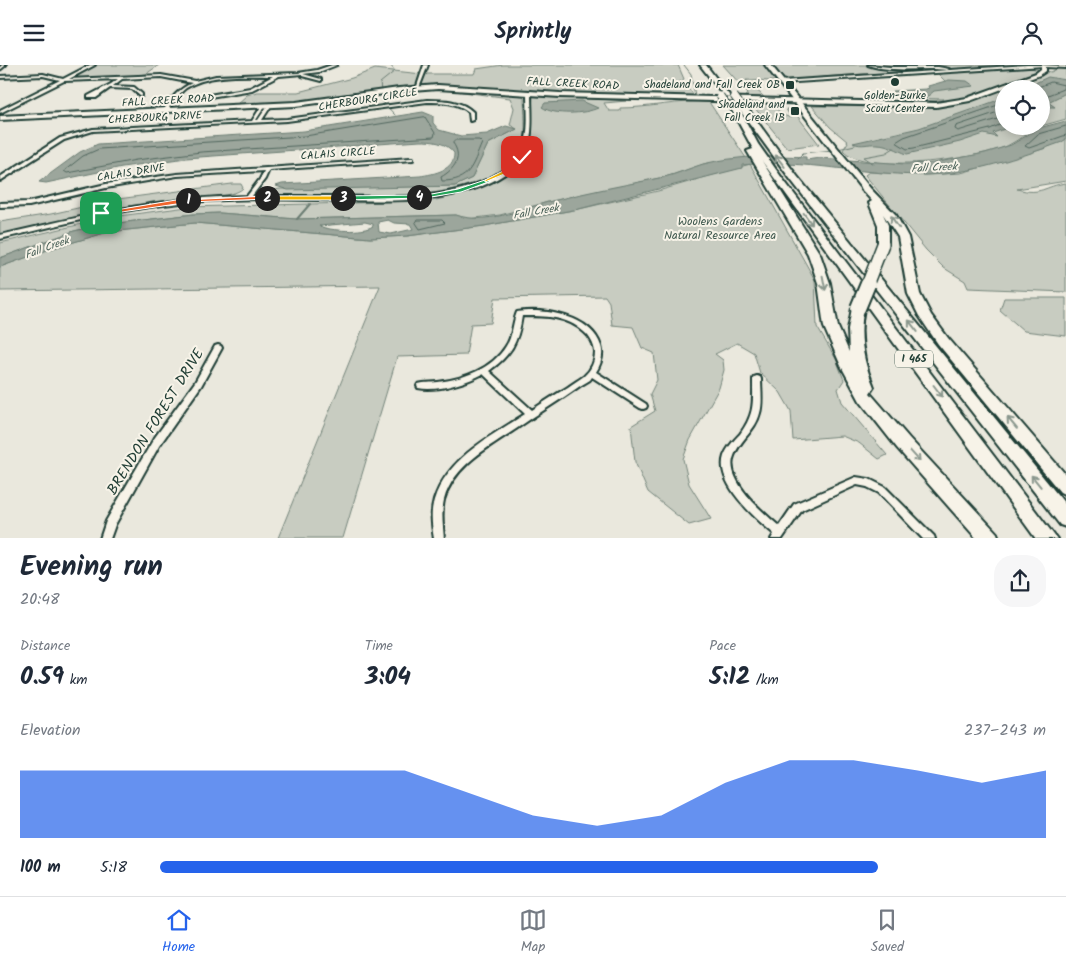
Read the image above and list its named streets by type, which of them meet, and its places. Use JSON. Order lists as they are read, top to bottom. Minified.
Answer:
{"streets":{"highway":["I 465"],"main road":["FALL CREEK ROAD"],"street":["CHERBOURG CIRCLE","CHERBOURG DRIVE","CALAIS CIRCLE","CALAIS DRIVE","BRENDON FOREST DRIVE"]},"crossings":[["CHERBOURG CIRCLE","CHERBOURG DRIVE"],["CALAIS CIRCLE","CALAIS DRIVE"]],"water":["Fall Creek"],"parks":["Woolens Gardens Natural Resource Area"],"places":{"other":["Golden-Burke Scout Center"],"transit":["Shadeland and Fall Creek OB","Shadeland and Fall Creek IB"]},"page":{"header":"Sprintly","pins":["4","2","3","1"],"heading":["Evening run","20:48"],"stats":[["Distance","0.59 km"],["Time","3:04"],["Pace","5:12 /km"]],"chart":["Elevation","237–243 m"],"list":[{"name":"100 m","note":"5:18"}],"tabs":["Home","Map","Saved"]}}
